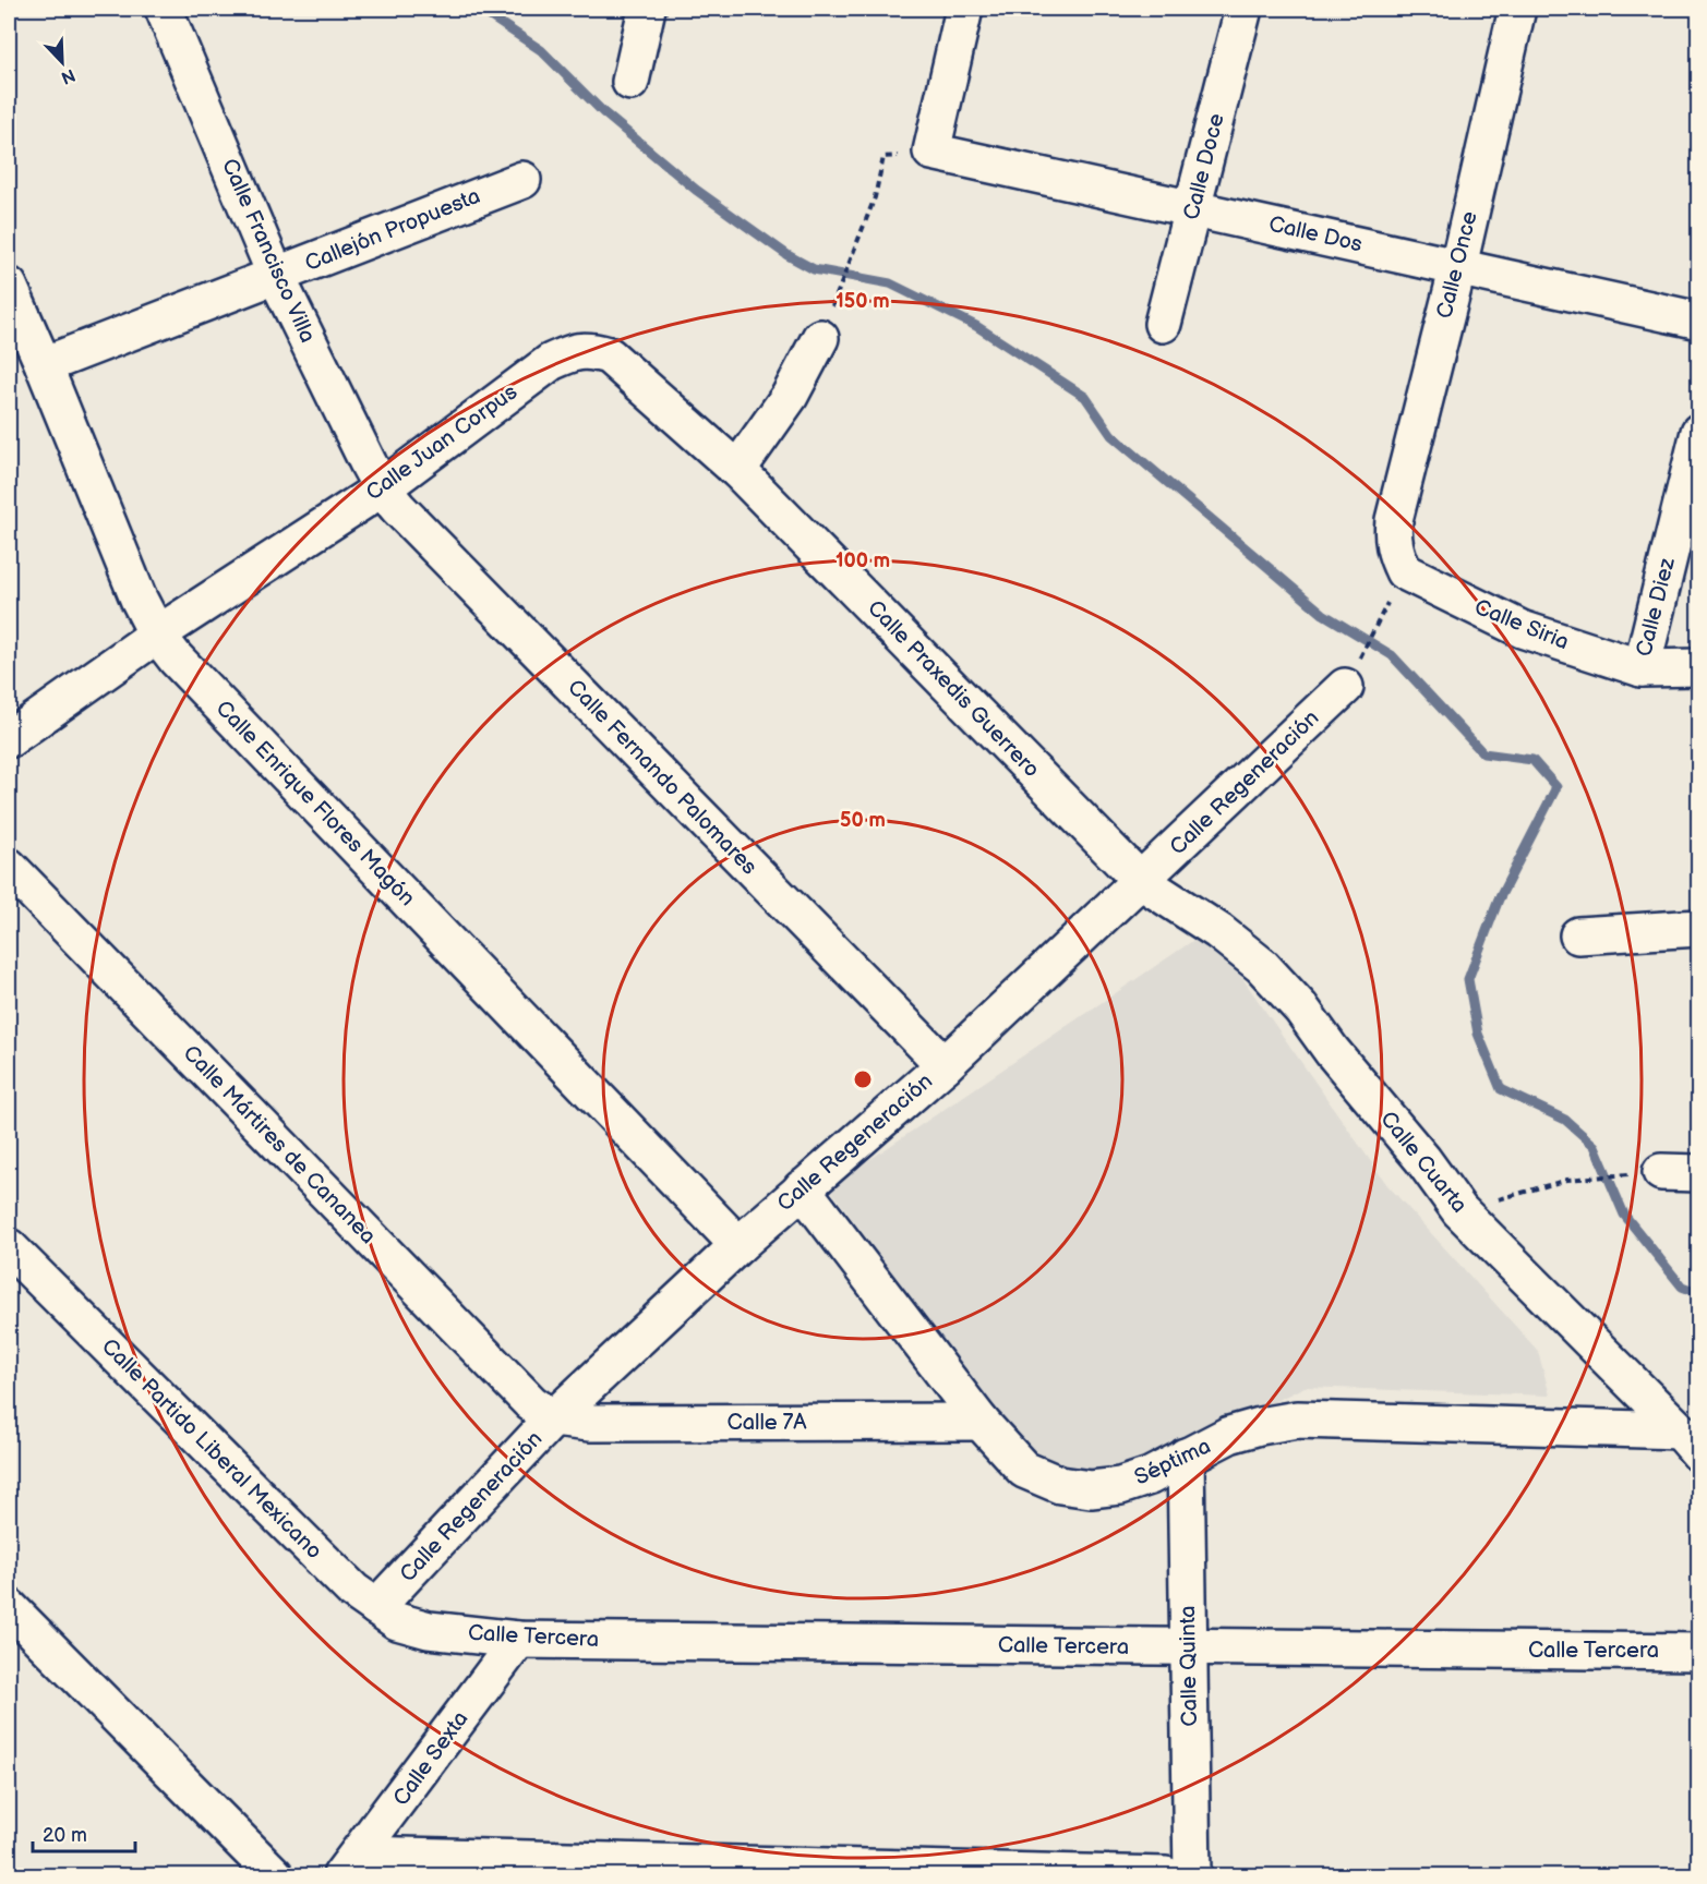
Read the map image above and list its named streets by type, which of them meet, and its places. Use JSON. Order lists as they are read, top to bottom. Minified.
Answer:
{"streets":{"street":["Calle Doce","Callejón Propuesta","Calle Dos","Calle Francisco Villa","Calle Once","Calle Juan Corpus","Calle Diez","Calle Siria","Calle Praxedis Guerrero","Calle Fernando Palomares","Calle Regeneración","Calle Enrique Flores Magón","Calle Mártires de Cananea","Calle Cuarta","Calle 7A","Calle Partido Liberal Mexicano","Séptima","Calle Tercera","Calle Quinta","Calle Sexta"]},"crossings":[["Calle Doce","Calle Dos"],["Callejón Propuesta","Calle Francisco Villa"],["Callejón Propuesta","Calle Enrique Flores Magón"],["Calle Dos","Calle Once"],["Calle Francisco Villa","Calle Juan Corpus"],["Calle Francisco Villa","Calle Fernando Palomares"],["Calle Once","Calle Siria"],["Calle Juan Corpus","Calle Praxedis Guerrero"],["Calle Juan Corpus","Calle Fernando Palomares"],["Calle Juan Corpus","Calle Enrique Flores Magón"],["Calle Diez","Calle Siria"],["Calle Praxedis Guerrero","Calle Regeneración"],["Calle Praxedis Guerrero","Calle Cuarta"],["Calle Fernando Palomares","Calle Regeneración"],["Calle Regeneración","Calle Enrique Flores Magón"],["Calle Regeneración","Calle Mártires de Cananea"],["Calle Regeneración","Calle Cuarta"],["Calle Regeneración","Calle 7A"],["Calle Regeneración","Calle Partido Liberal Mexicano"],["Calle Regeneración","Séptima"],["Calle Mártires de Cananea","Calle 7A"],["Calle Cuarta","Séptima"],["Calle 7A","Séptima"],["Calle Partido Liberal Mexicano","Calle Tercera"],["Séptima","Calle Quinta"],["Calle Tercera","Calle Quinta"],["Calle Tercera","Calle Sexta"]],"scale_bar":"20 m","north":"bottom right","rings":["150 m","100 m","50 m"]}
